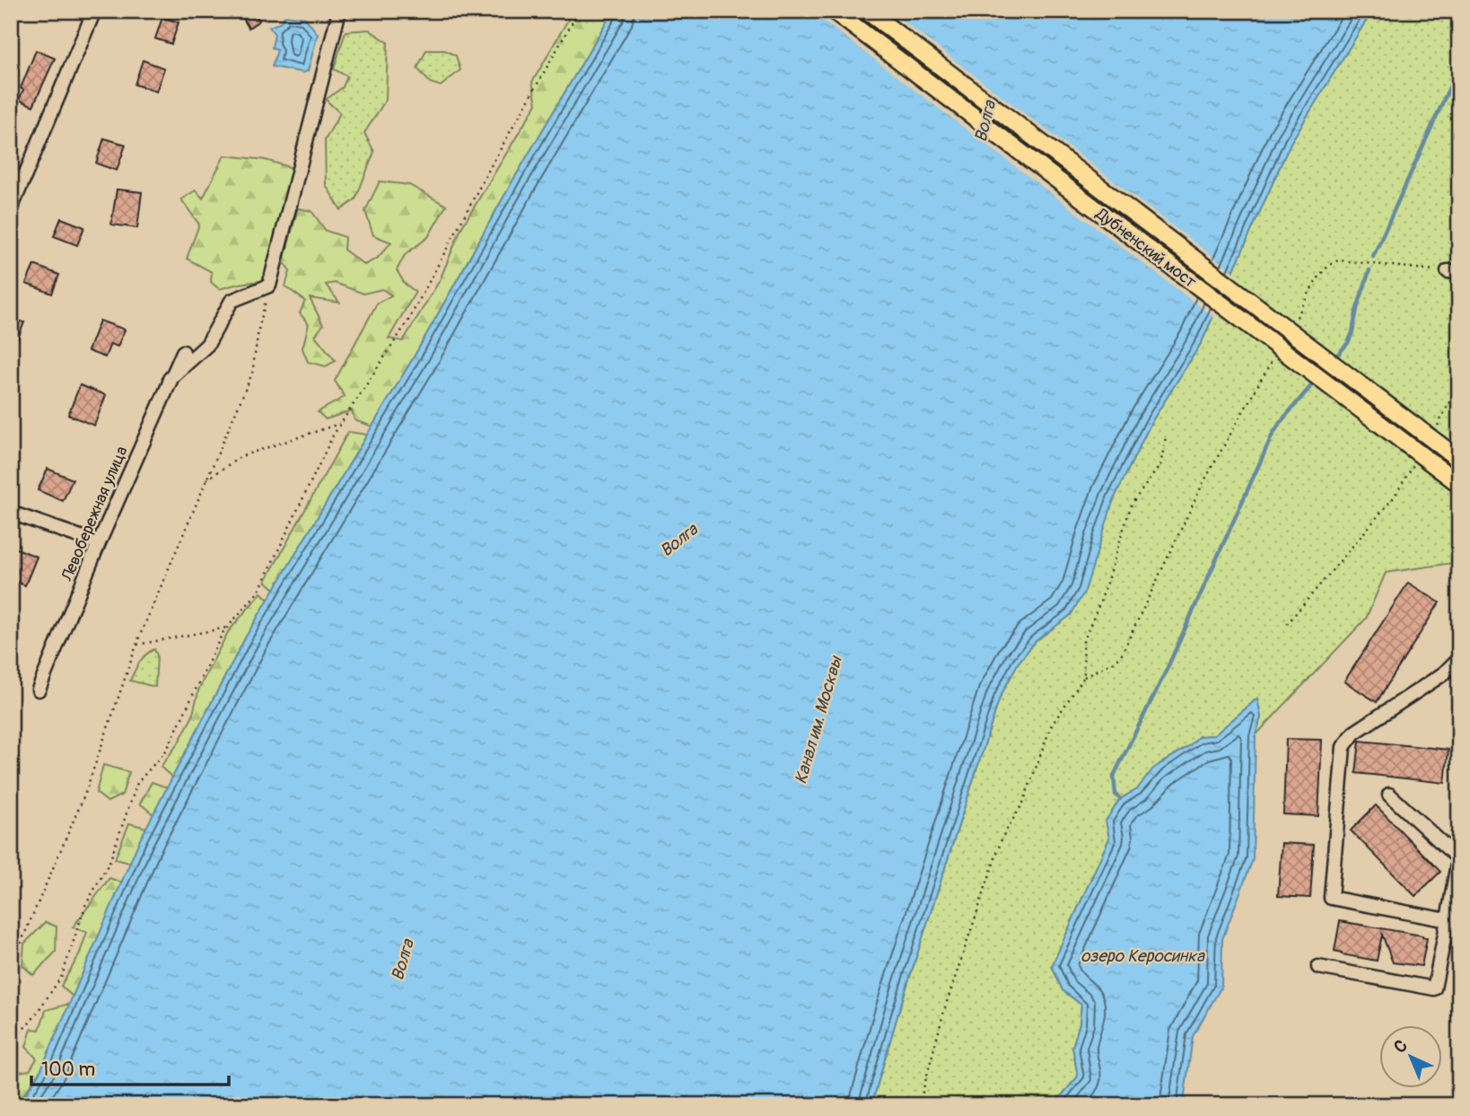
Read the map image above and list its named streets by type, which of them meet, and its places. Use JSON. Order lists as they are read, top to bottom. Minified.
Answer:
{"streets":{"main road":["Дубненский мост"],"street":["Левобережная улица"]},"water":["Волга","Канал им. Москвы","озеро Керосинка"],"scale_bar":"100 m","north":"top left"}
